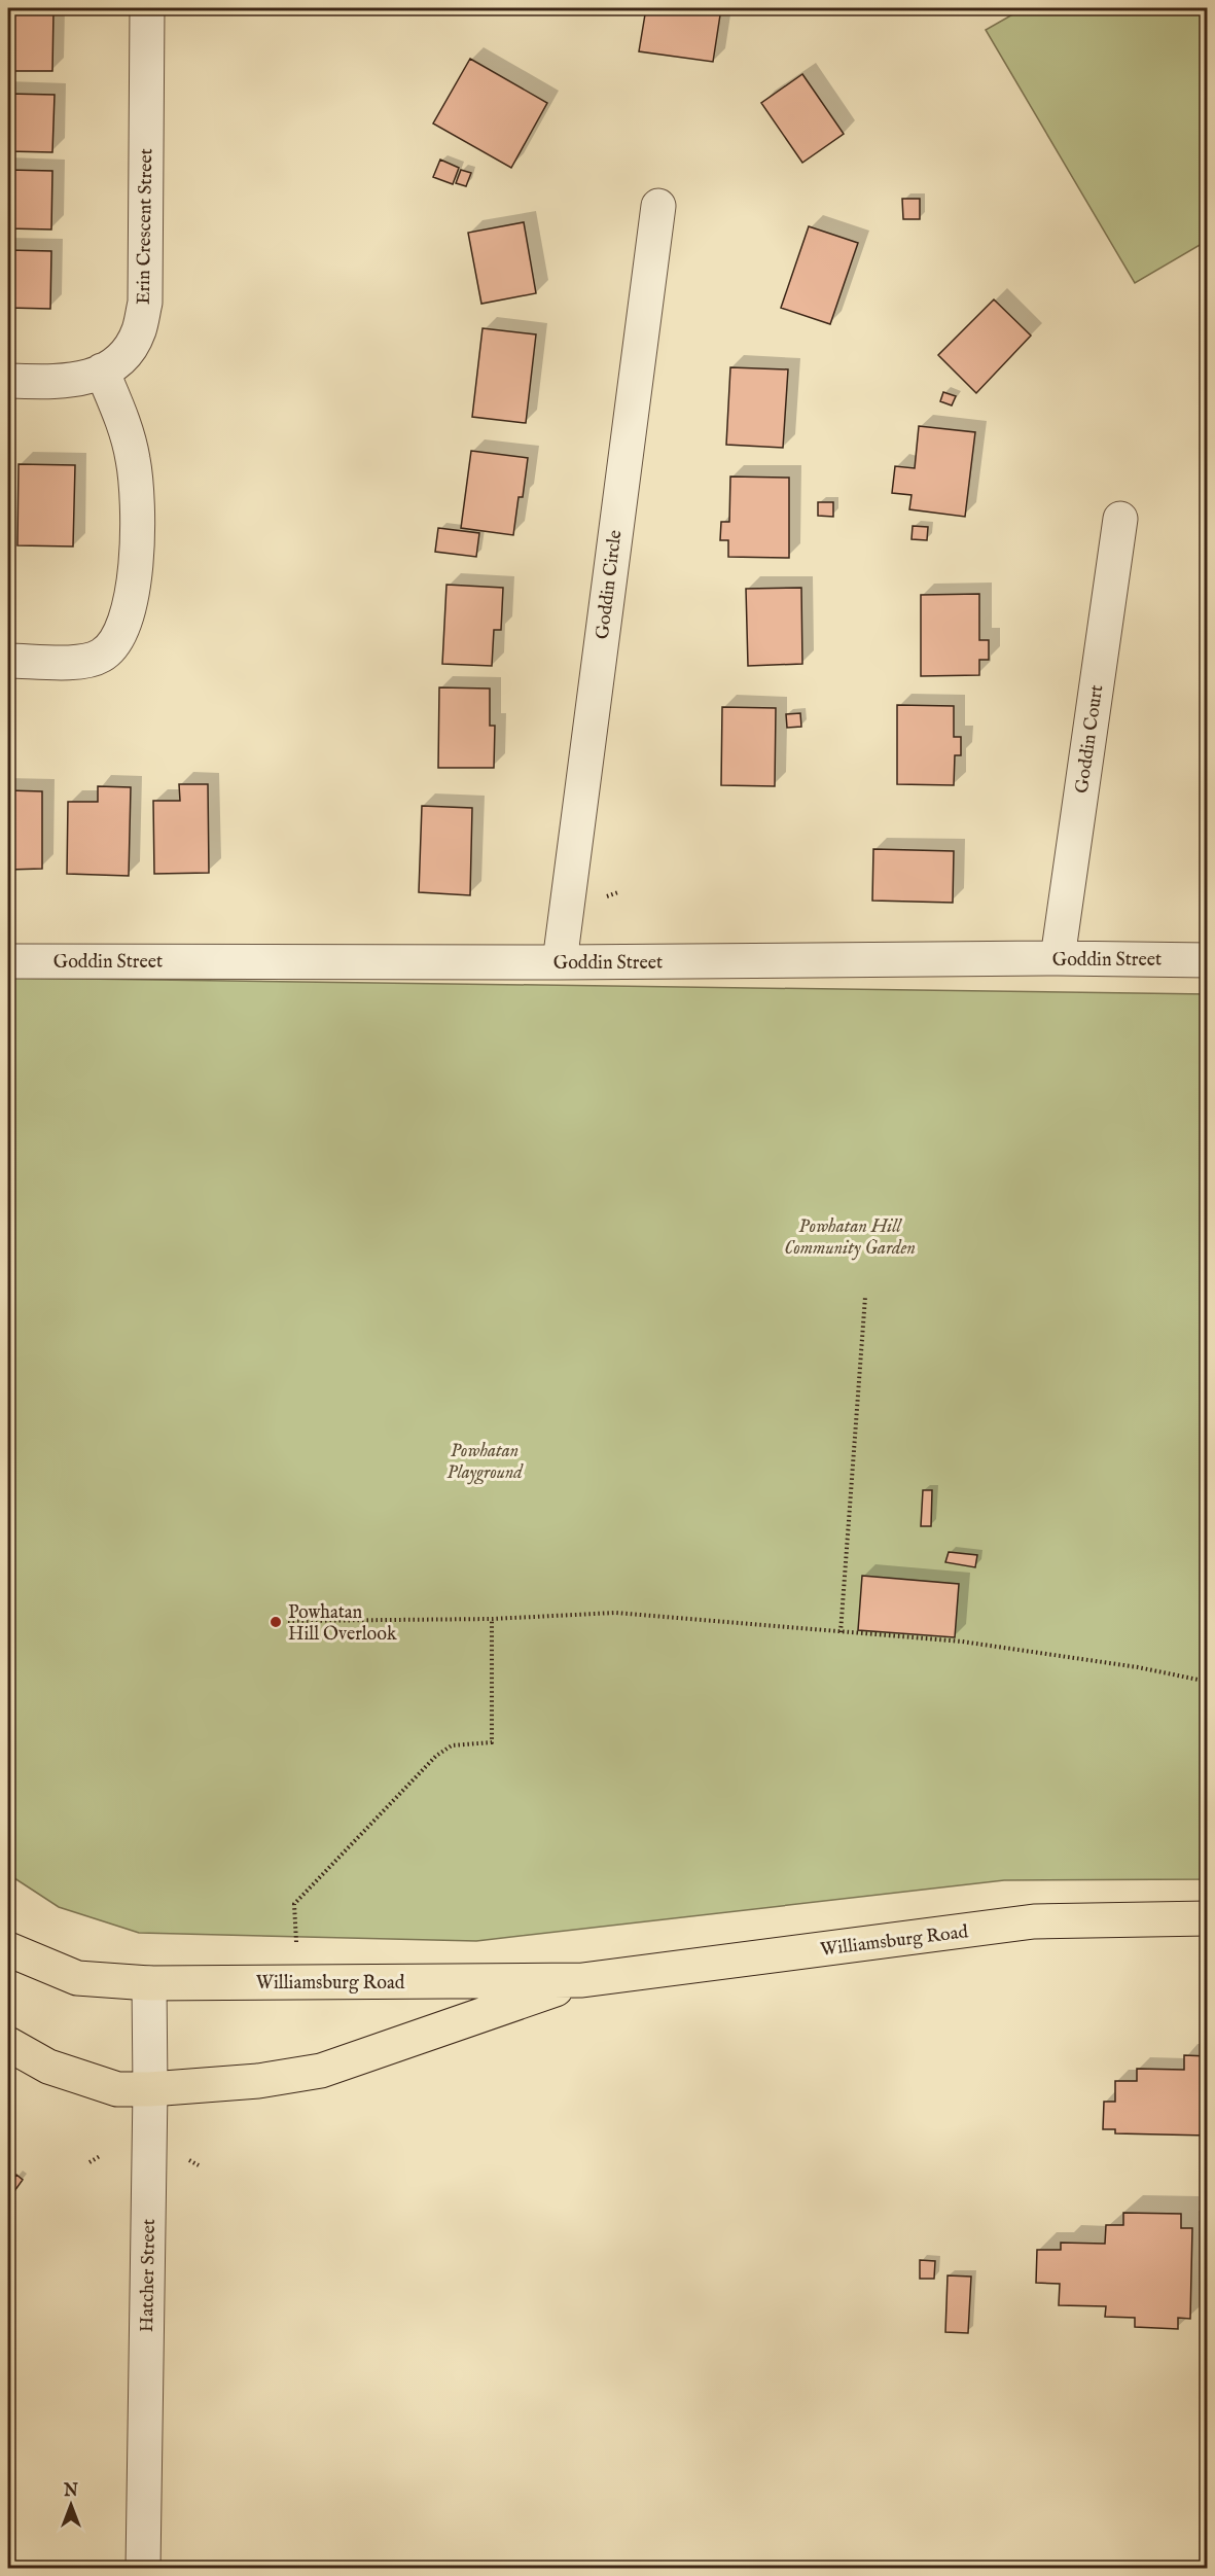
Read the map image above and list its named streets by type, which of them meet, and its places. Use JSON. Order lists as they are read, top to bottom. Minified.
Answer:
{"streets":{"main road":["Williamsburg Road"],"street":["Erin Crescent Street","Goddin Circle","Goddin Court","Goddin Street","Hatcher Street"]},"crossings":[["Goddin Circle","Goddin Street"],["Goddin Court","Goddin Street"],["Williamsburg Road","Hatcher Street"]],"parks":["Powhatan Hill Community Garden","Powhatan Playground"],"places":["Powhatan Hill Overlook"],"north":"top"}
